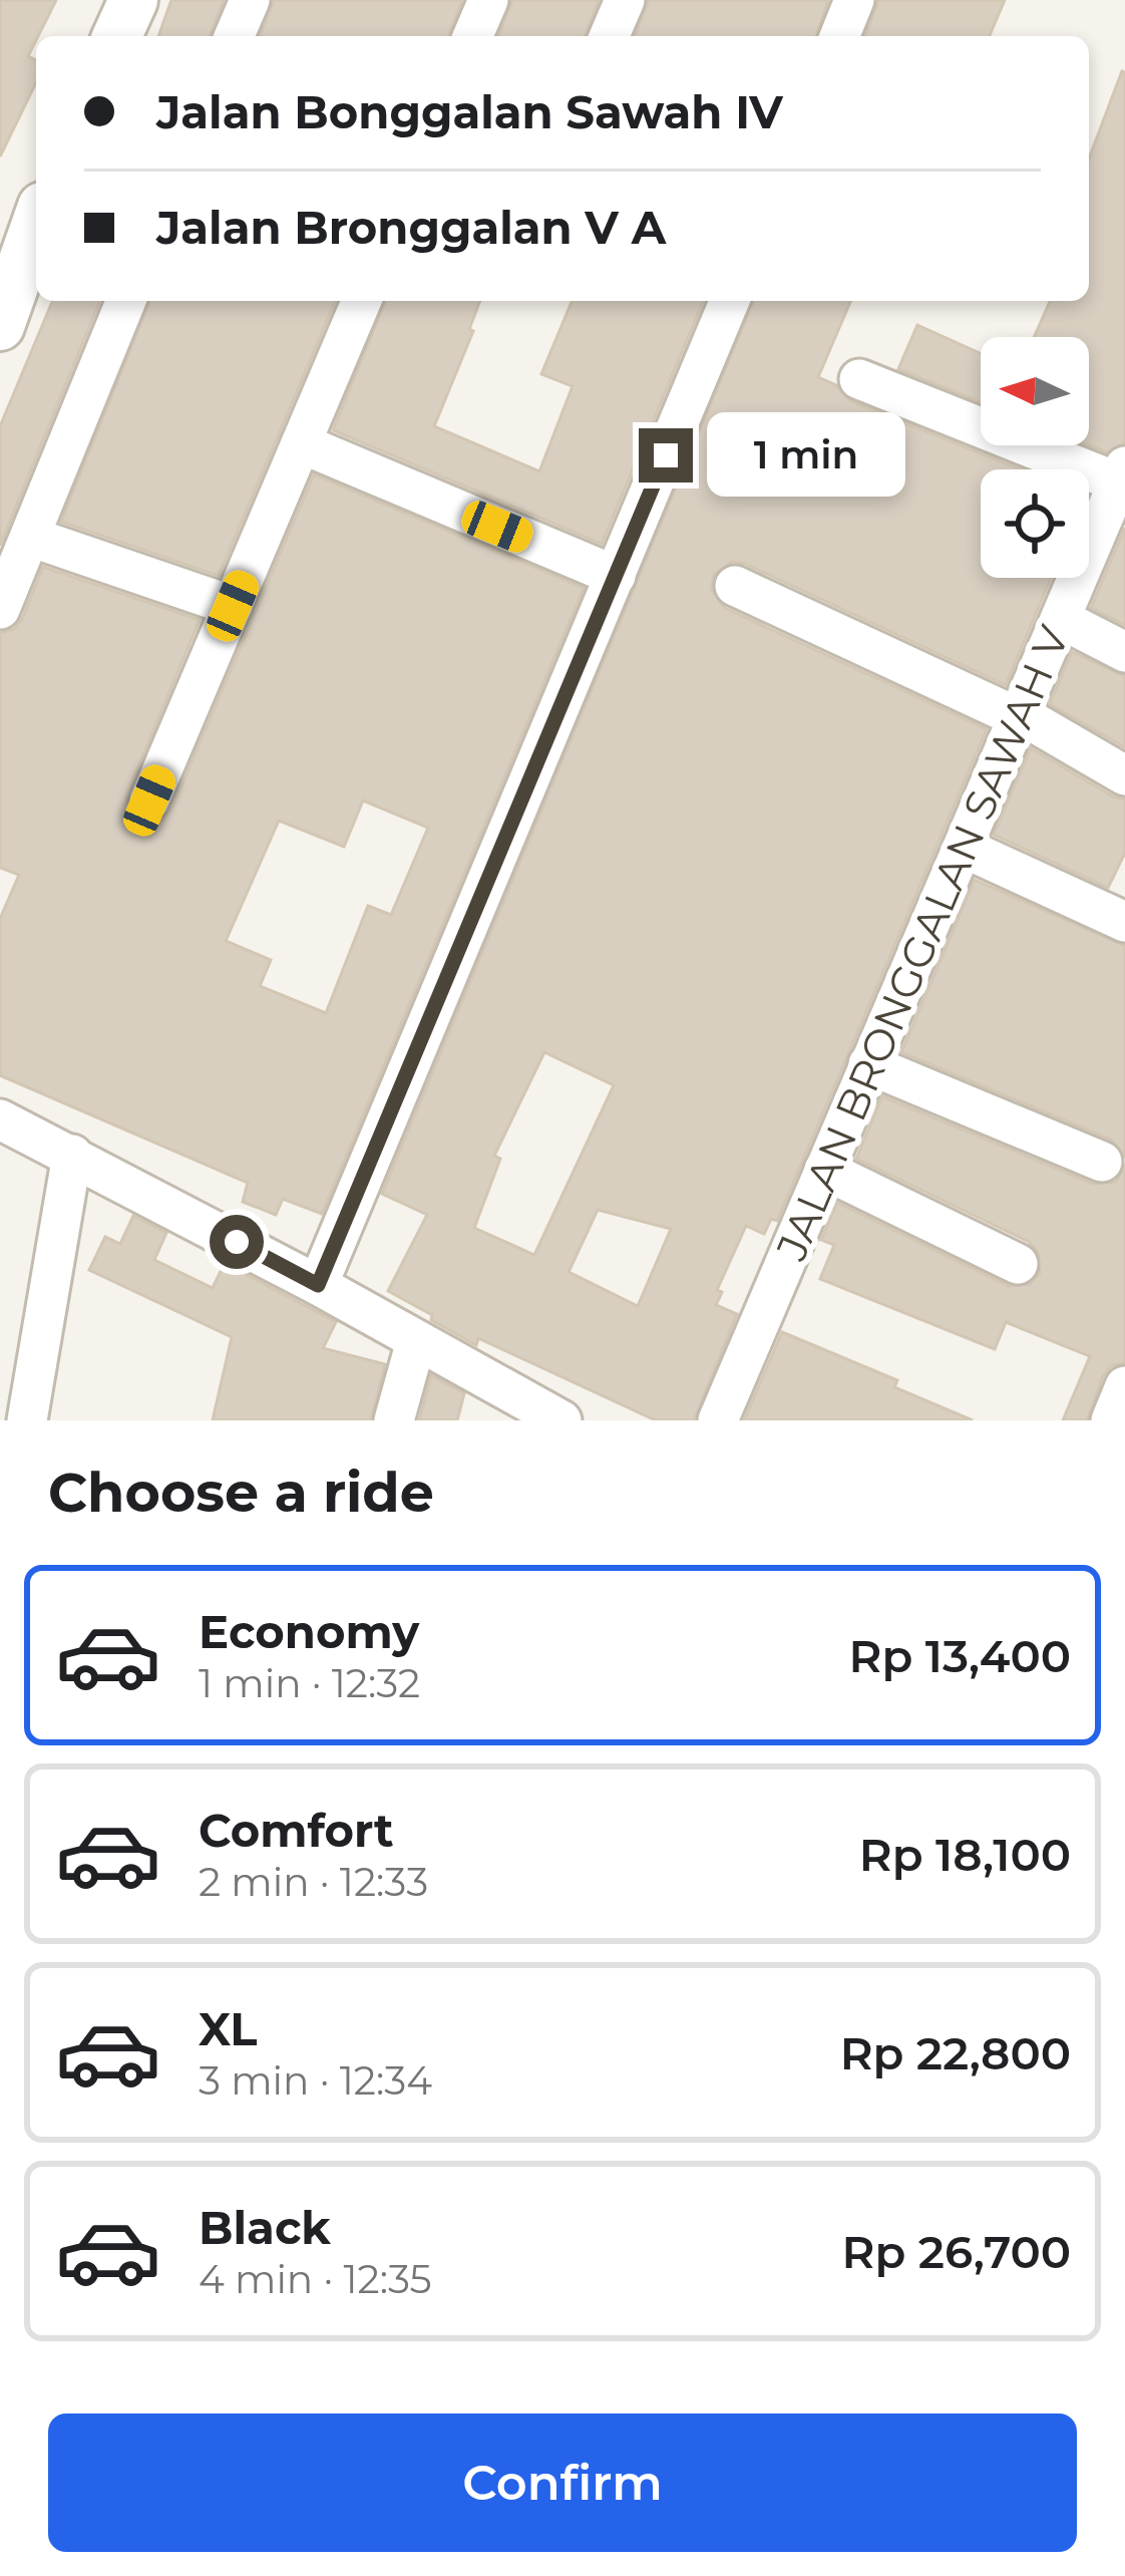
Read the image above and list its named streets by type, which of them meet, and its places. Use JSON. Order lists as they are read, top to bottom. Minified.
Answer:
{"streets":{"street":["JALAN BRONGGALAN SAWAH V"]},"north":"left","page":{"banner":["Jalan Bonggalan Sawah IV","Jalan Bronggalan V A"],"bubble":"1 min","heading":"Choose a ride","list":[{"name":"Economy","note":"1 min · 12:32","value":"Rp 13,400"},{"name":"Comfort","note":"2 min · 12:33","value":"Rp 18,100"},{"name":"XL","note":"3 min · 12:34","value":"Rp 22,800"},{"name":"Black","note":"4 min · 12:35","value":"Rp 26,700"}],"buttons":"Confirm"}}
